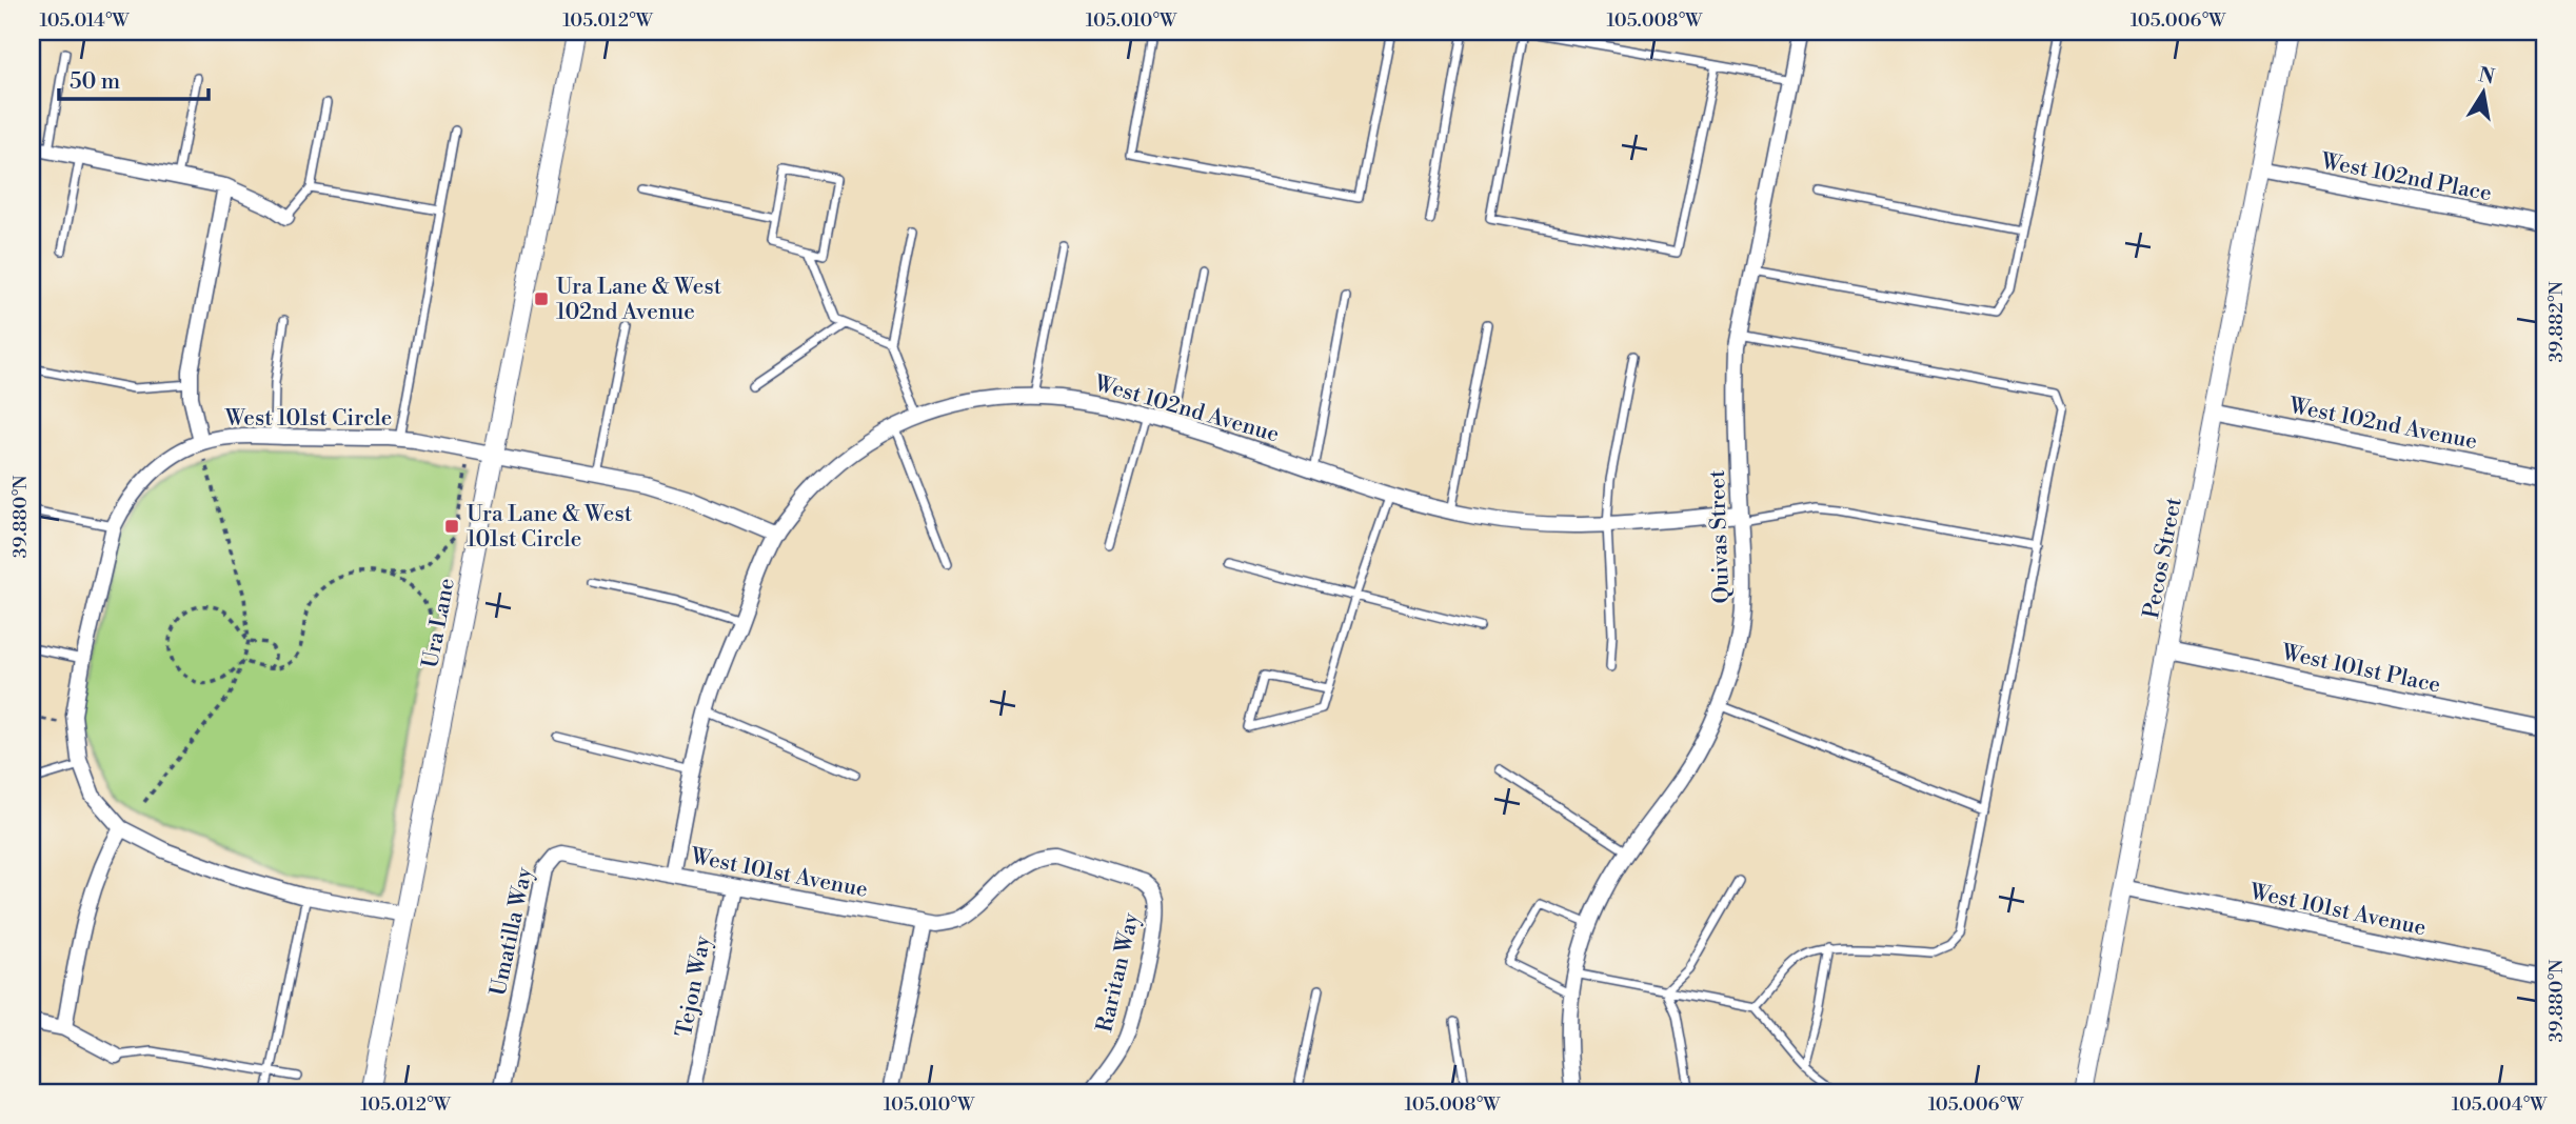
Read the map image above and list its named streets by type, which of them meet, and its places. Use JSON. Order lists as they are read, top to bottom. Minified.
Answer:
{"streets":{"street":["West 102nd Place","West 102nd Avenue","West 101st Circle","Quivas Street","Pecos Street","Ura Lane","West 101st Place","West 101st Avenue","Umatilla Way","Raritan Way","Tejon Way"]},"crossings":[["West 102nd Place","Pecos Street"],["West 102nd Avenue","Quivas Street"],["West 102nd Avenue","Pecos Street"],["West 102nd Avenue","West 101st Avenue"],["West 101st Circle","Ura Lane"],["Pecos Street","West 101st Place"],["Pecos Street","West 101st Avenue"],["West 101st Avenue","Umatilla Way"],["West 101st Avenue","Raritan Way"],["West 101st Avenue","Tejon Way"]],"places":{"transit":["Ura Lane & West 102nd Avenue","Ura Lane & West 101st Circle"]},"scale_bar":"50 m","north":"top","coordinates":["105.014°W","105.012°W","105.010°W","105.008°W","105.006°W","39.882°N","39.880°N","105.004°W"]}
